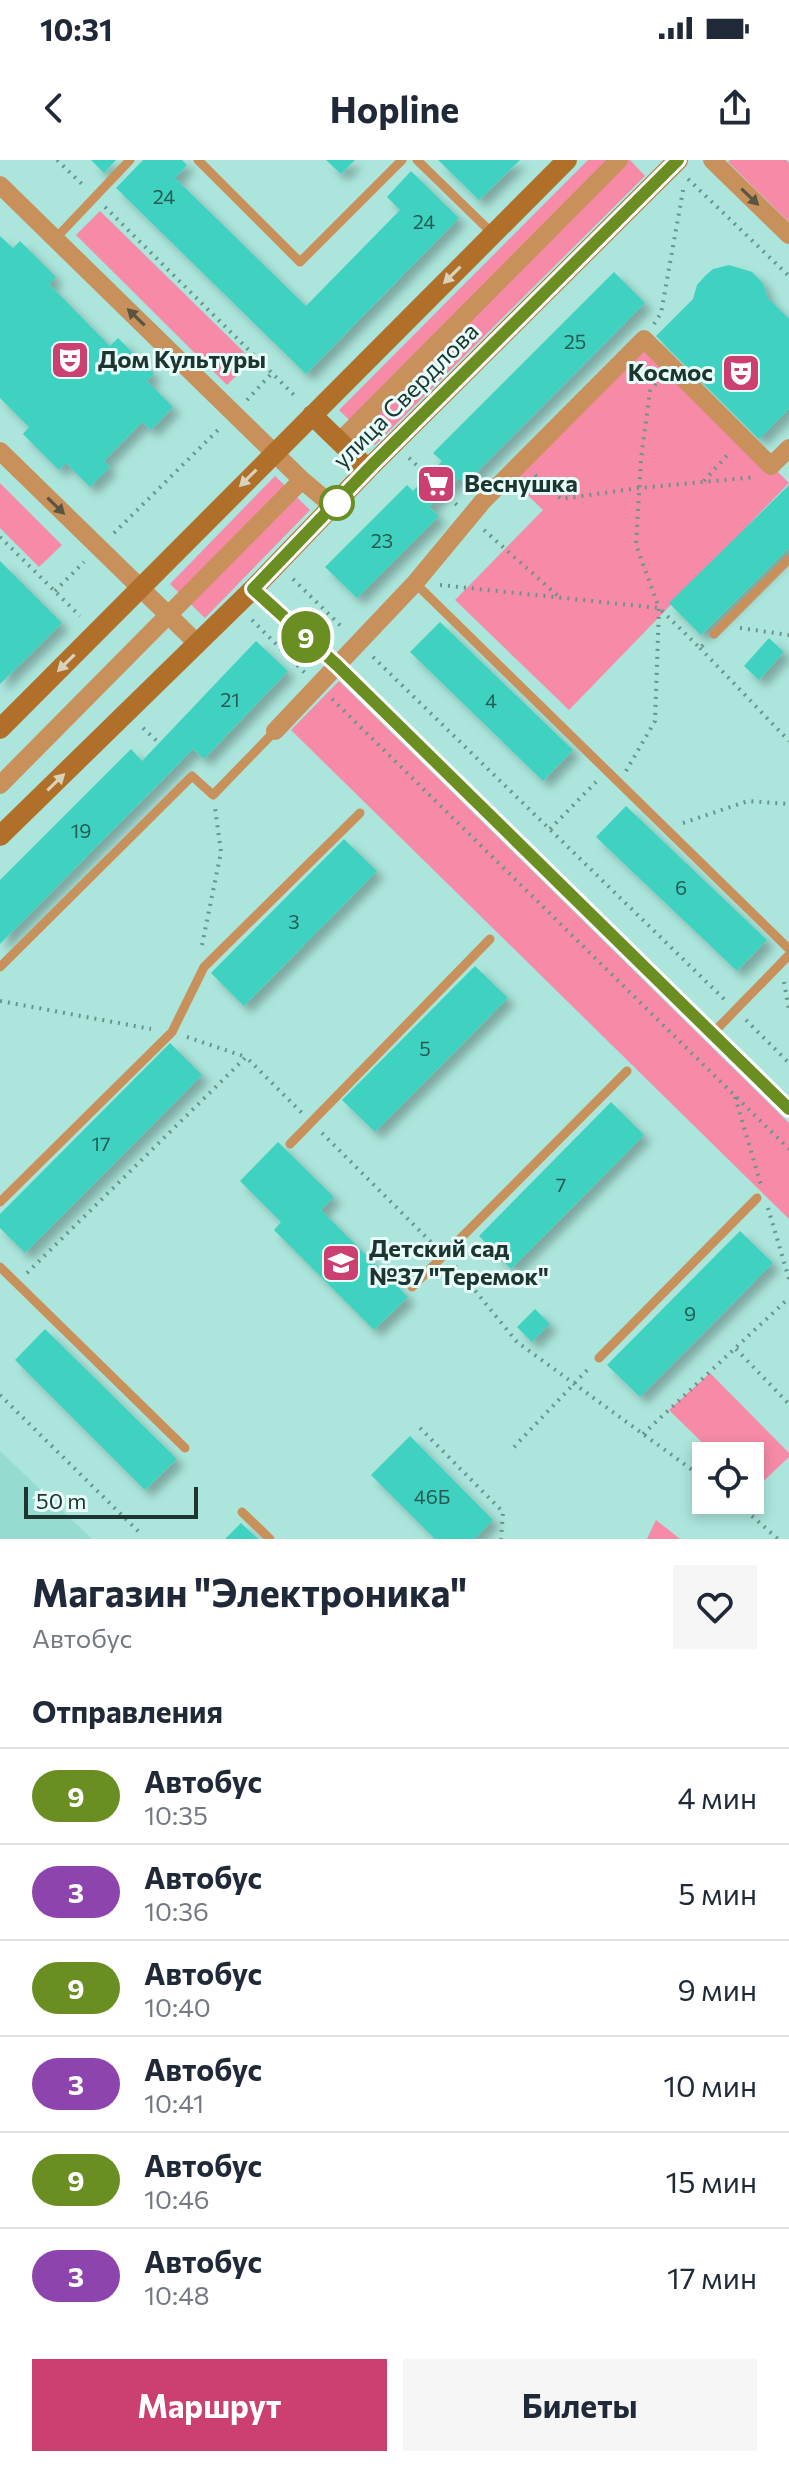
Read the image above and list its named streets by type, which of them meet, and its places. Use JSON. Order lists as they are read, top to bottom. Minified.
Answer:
{"streets":{"street":["улица Свердлова"]},"places":{"theatre":["Дом Культуры","Космос"],"supermarket":["Веснушка"],"school or university":["Детский сад №37 \"Теремок\""]},"lines":["bus line 9"],"house_numbers":["24","24","25","23","21","4","19","6","3","5","17","7","9","46Б"],"scale_bar":"50 m","page":{"status":"10:31","header":"Hopline","on_map":"9","scale":"50 m","heading":[["Магазин \"Электроника\"","Автобус"],"Отправления"],"list":[{"mark":"9","name":"Автобус","note":"10:35","value":"4 мин"},{"mark":"3","name":"Автобус","note":"10:36","value":"5 мин"},{"mark":"9","name":"Автобус","note":"10:40","value":"9 мин"},{"mark":"3","name":"Автобус","note":"10:41","value":"10 мин"},{"mark":"9","name":"Автобус","note":"10:46","value":"15 мин"},{"mark":"3","name":"Автобус","note":"10:48","value":"17 мин"}],"buttons":["Маршрут","Билеты"]}}
